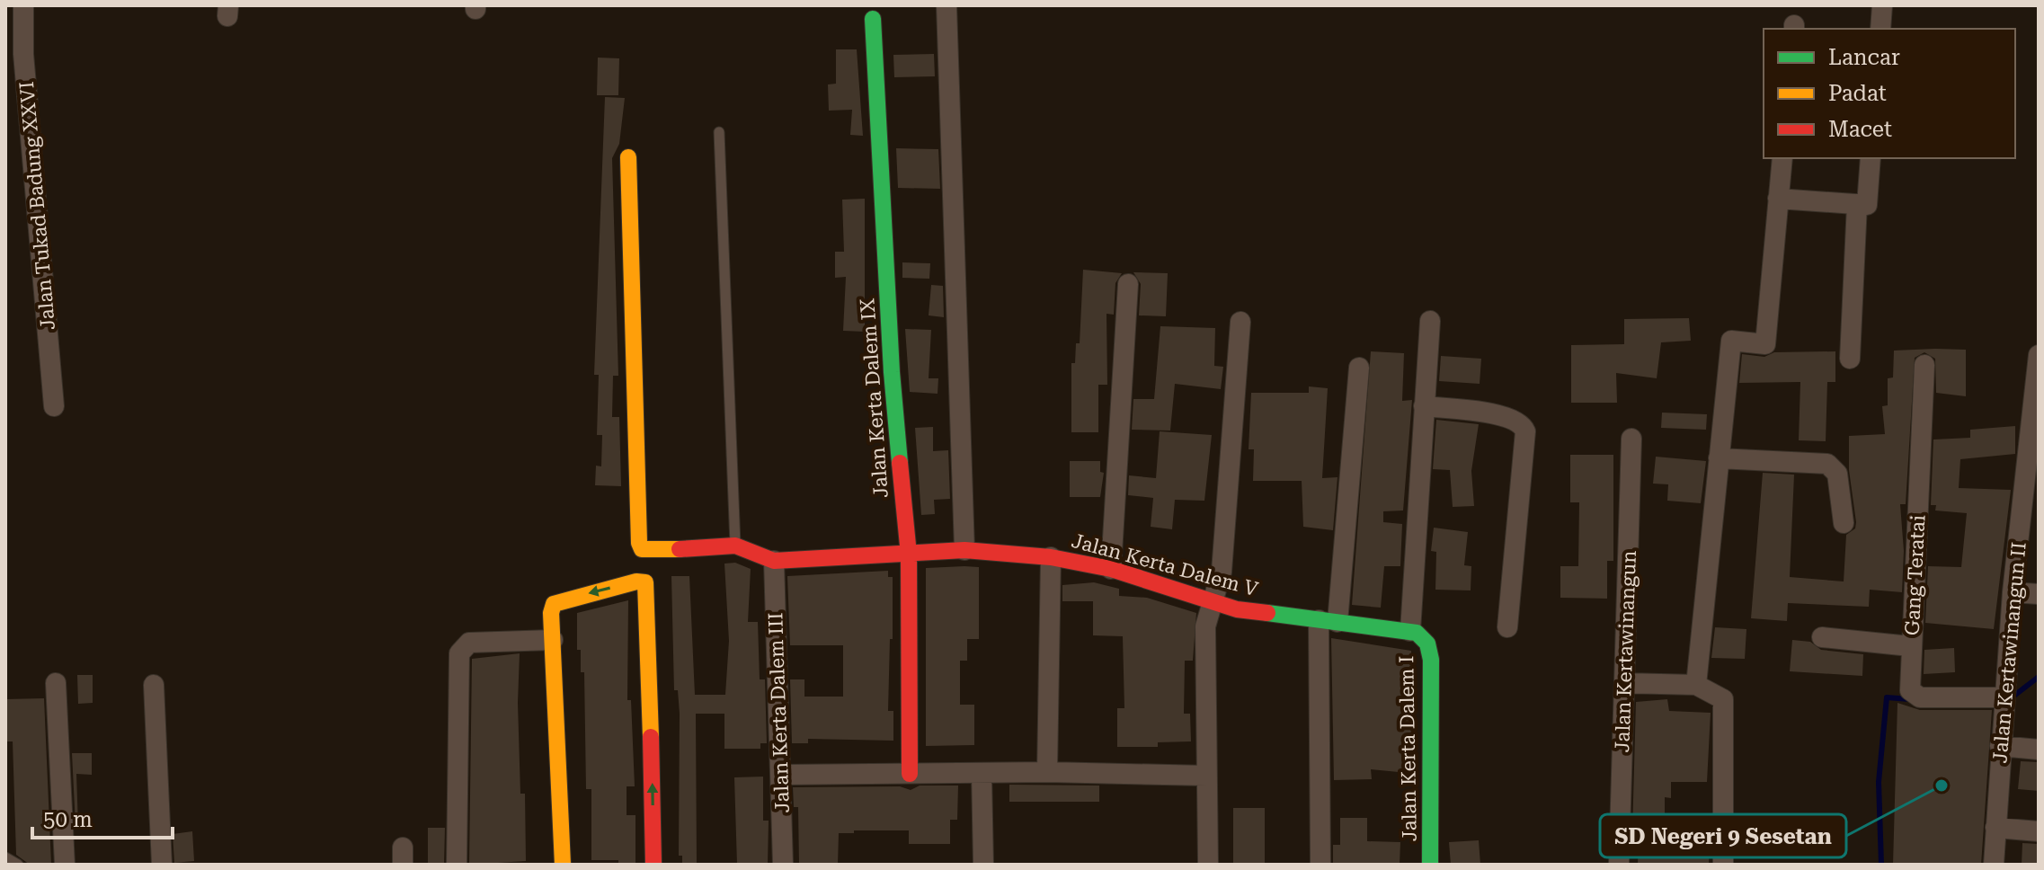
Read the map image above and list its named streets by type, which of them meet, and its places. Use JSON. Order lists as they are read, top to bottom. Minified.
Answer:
{"streets":{"street":["Jalan Tukad Badung XXVI","Jalan Kerta Dalem IX","Jalan Kerta Dalem V","Gang Teratai","Jalan Kertawinangun","Jalan Kertawinangun II","Jalan Kerta Dalem III","Jalan Kerta Dalem I"]},"crossings":[["Jalan Kerta Dalem IX","Jalan Kerta Dalem V"],["Jalan Kerta Dalem V","Jalan Kerta Dalem III"],["Jalan Kerta Dalem V","Jalan Kerta Dalem I"],["Gang Teratai","Jalan Kertawinangun II"]],"places":["SD Negeri 9 Sesetan"],"legend":["Lancar","Padat","Macet"],"scale_bar":"50 m"}
